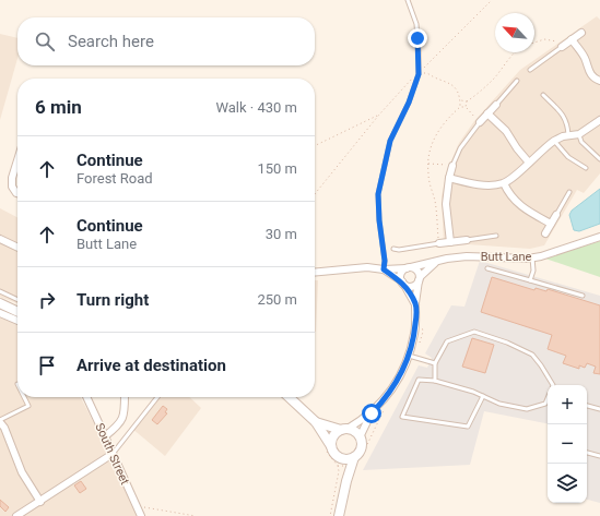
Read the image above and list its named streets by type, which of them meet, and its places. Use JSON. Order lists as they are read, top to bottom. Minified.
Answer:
{"streets":{"street":["Butt Lane","South Street"]},"north":"top left","page":{"search":"Search here","heading":["6 min","Walk · 430 m"],"list":[["Continue","Forest Road","150 m"],["Continue","Butt Lane","30 m"],["Turn right","250 m"],"Arrive at destination"],"map_buttons":["+","−"]}}
